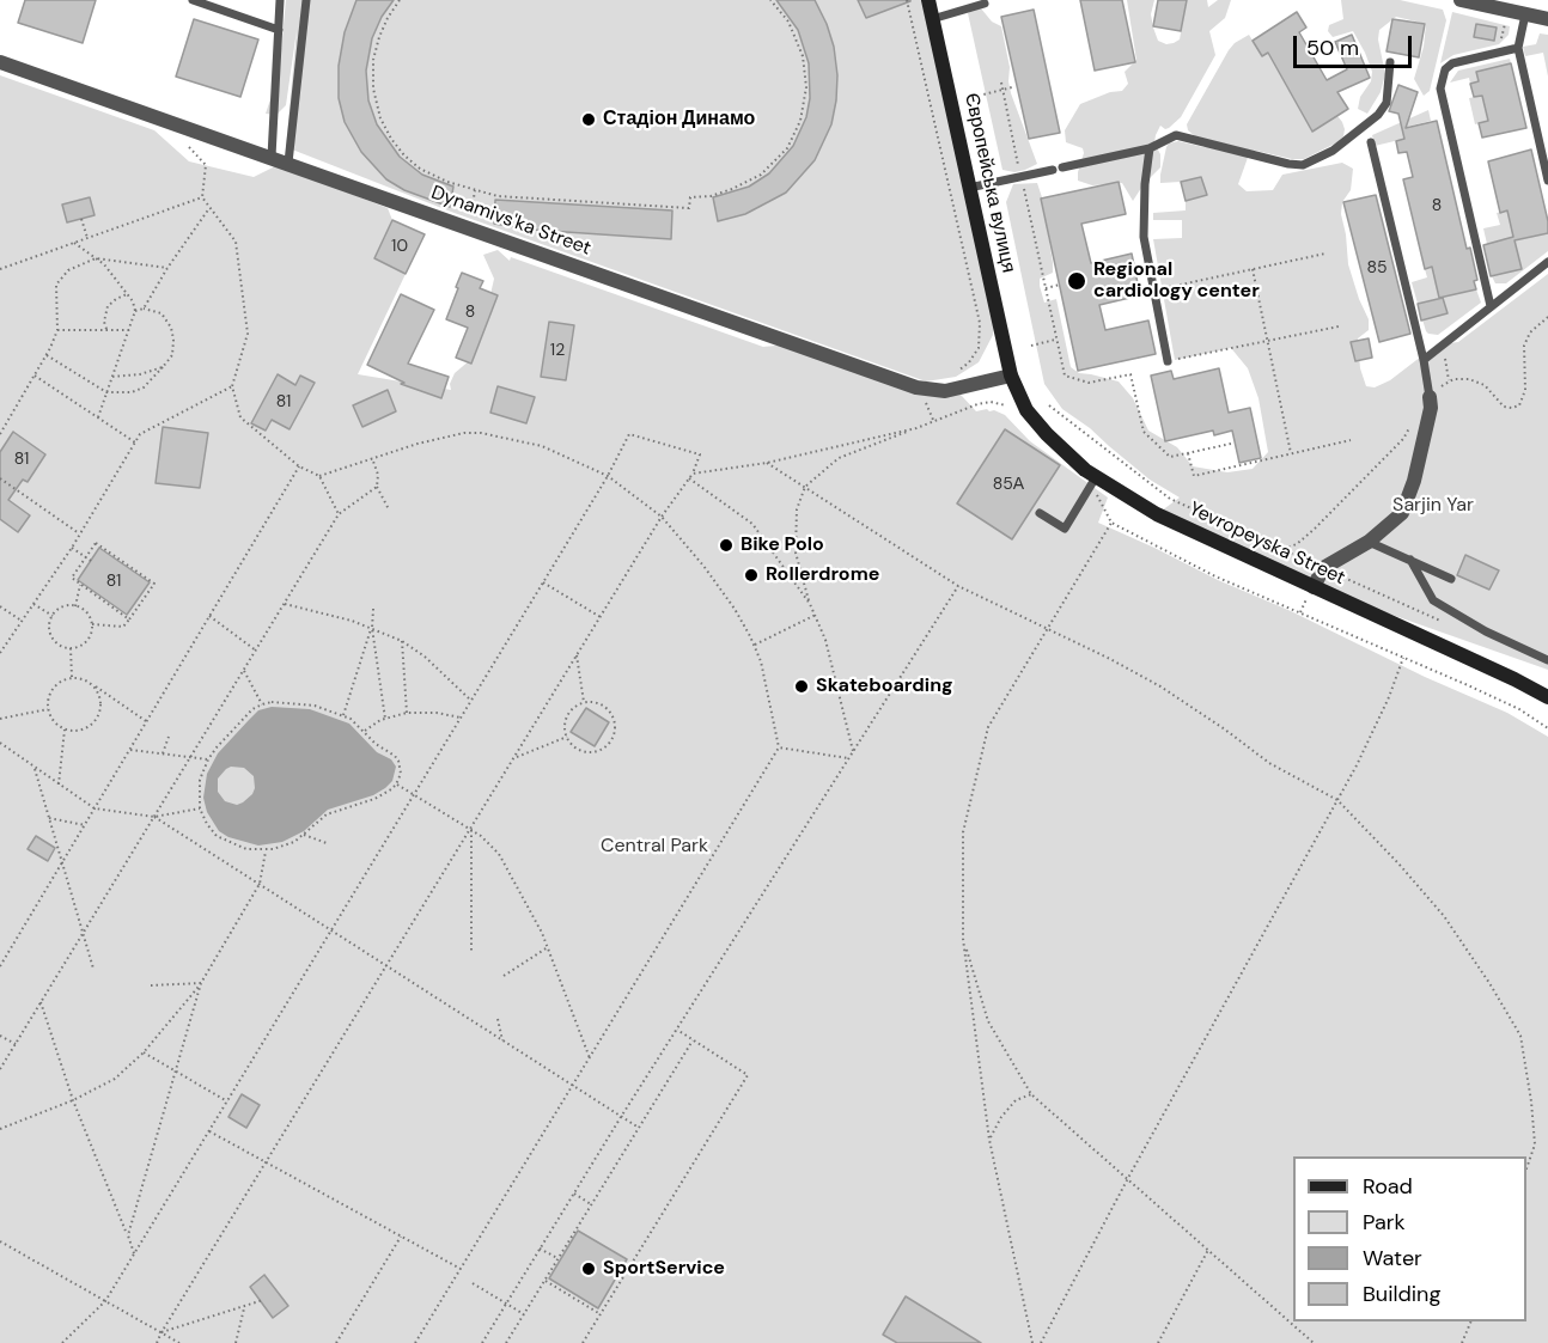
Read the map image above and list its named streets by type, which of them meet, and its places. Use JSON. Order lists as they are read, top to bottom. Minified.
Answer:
{"streets":{"main road":["Європейська вулиця","Yevropeyska Street"],"street":["Dynamivs'ka Street"]},"crossings":[["Європейська вулиця","Dynamivs'ka Street"],["Європейська вулиця","Yevropeyska Street"],["Dynamivs'ka Street","Yevropeyska Street"]],"parks":["Sarjin Yar","Central Park"],"places":["Стадіон Динамо","Regional cardiology center","Bike Polo","Rollerdrome","Skateboarding","SportService"],"house_numbers":["8","10","85","8","12","81","81","85А","81"],"legend":["Road","Park","Water","Building"],"scale_bar":"50 m"}
